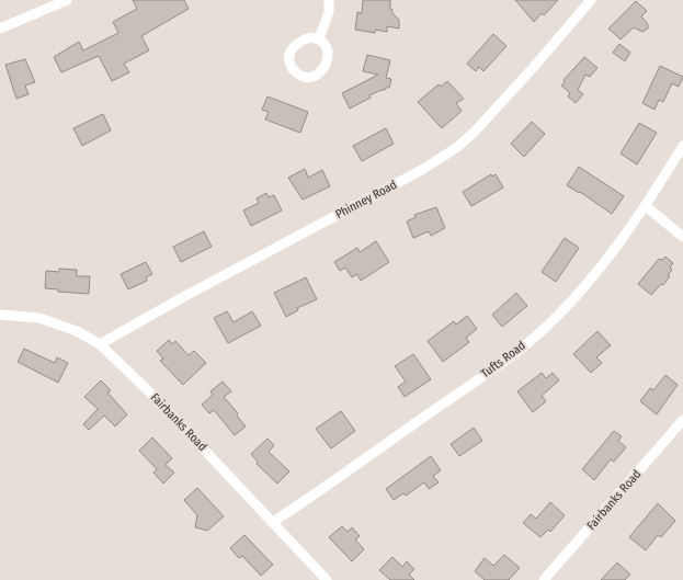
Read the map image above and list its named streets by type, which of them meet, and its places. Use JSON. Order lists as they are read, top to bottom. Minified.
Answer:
{"streets":{"street":["Phinney Road","Tufts Road","Fairbanks Road"]},"crossings":[["Phinney Road","Fairbanks Road"],["Tufts Road","Fairbanks Road"]]}
